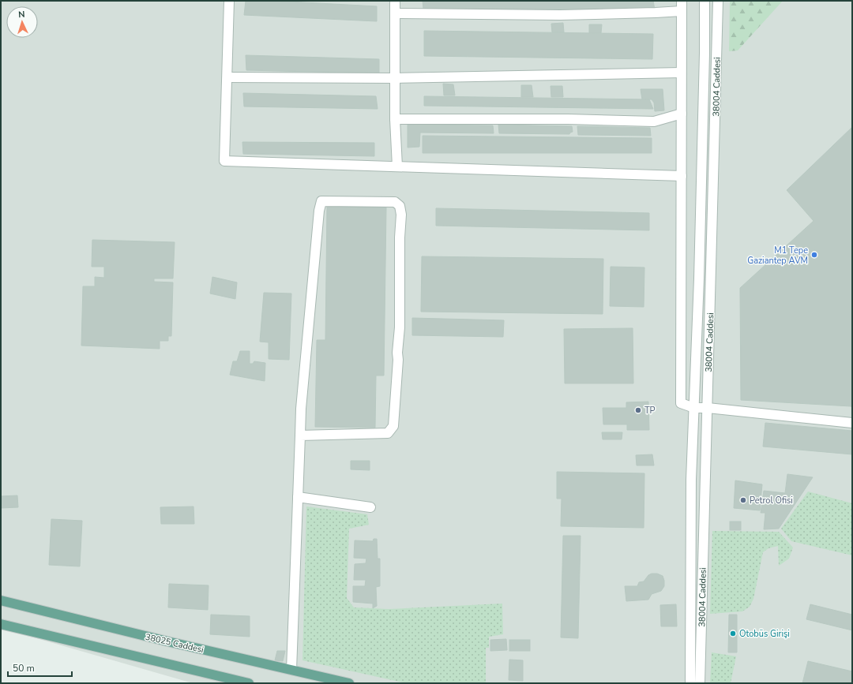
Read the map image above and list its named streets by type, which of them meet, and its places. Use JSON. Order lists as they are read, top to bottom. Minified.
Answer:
{"streets":{"main road":["38025 Caddesi"],"street":["38004 Caddesi"]},"places":["M1 Tepe Gaziantep AVM","TP","Petrol Ofisi","Otobüs Girişi"],"scale_bar":"50 m","north":"top"}
